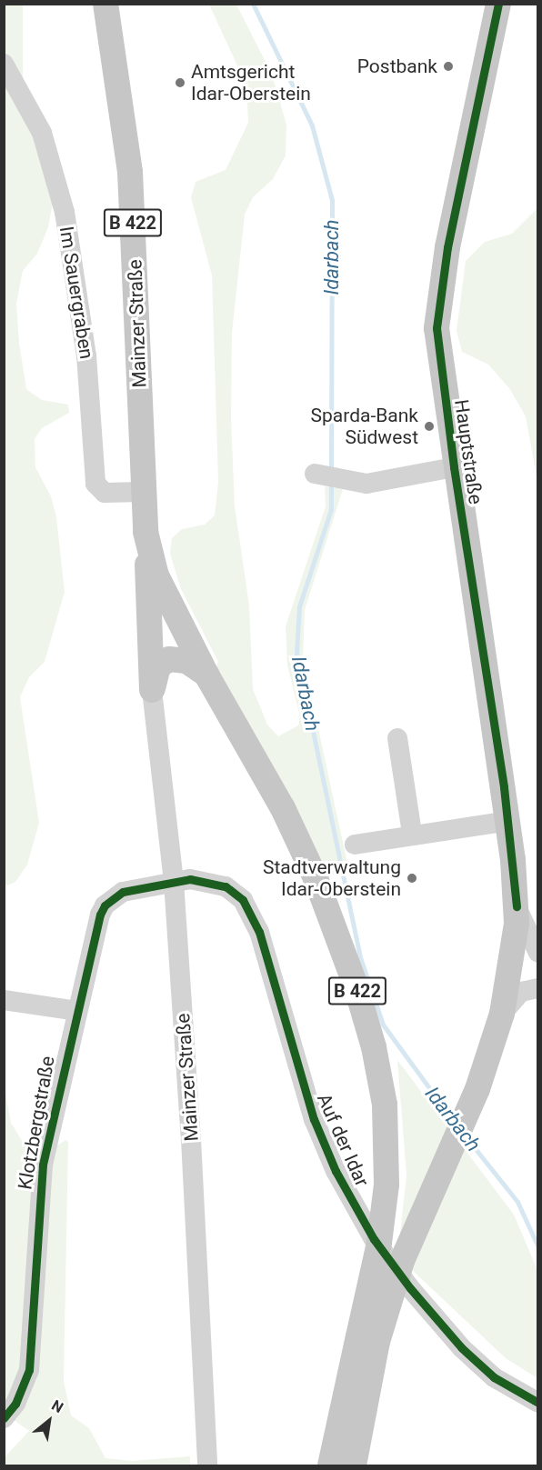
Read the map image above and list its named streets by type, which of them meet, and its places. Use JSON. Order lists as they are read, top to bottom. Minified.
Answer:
{"streets":{"main road":["B 422","Mainzer Straße","Hauptstraße"],"street":["Im Sauergraben","Klotzbergstraße","Auf der Idar"]},"crossings":[["B 422","Mainzer Straße"],["B 422","Hauptstraße"],["Im Sauergraben","Mainzer Straße"],["Mainzer Straße","Klotzbergstraße"],["Mainzer Straße","Auf der Idar"],["Klotzbergstraße","Auf der Idar"]],"water":["Idarbach"],"places":["Postbank","Amtsgericht Idar-Oberstein","Sparda-Bank Südwest","Stadtverwaltung Idar-Oberstein"],"north":"top right"}
